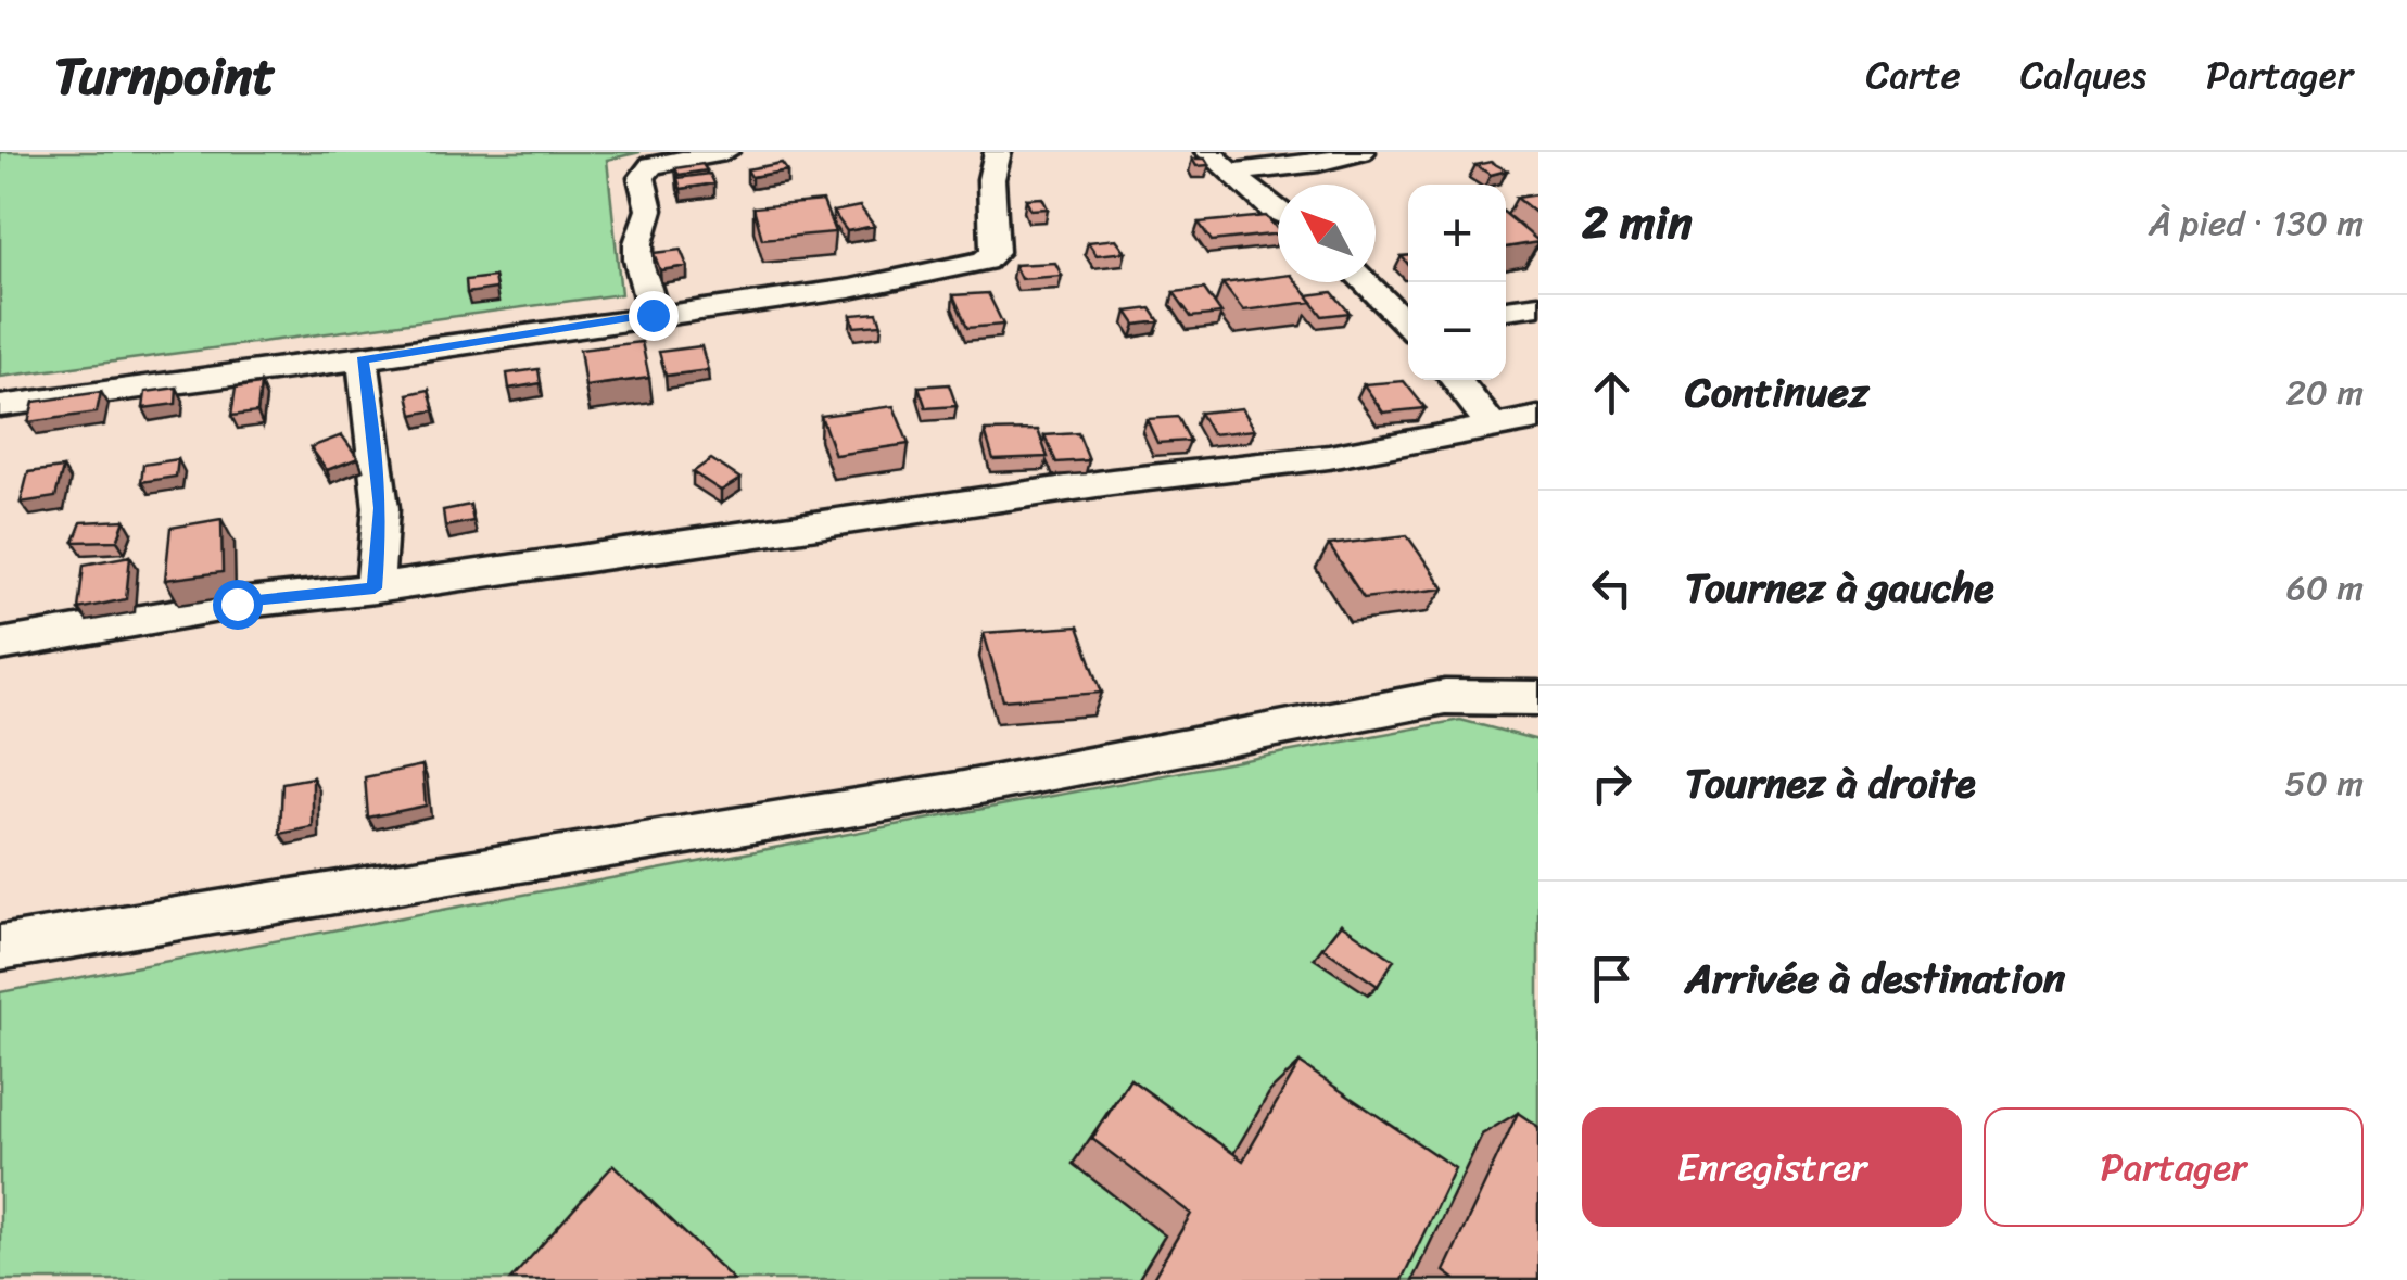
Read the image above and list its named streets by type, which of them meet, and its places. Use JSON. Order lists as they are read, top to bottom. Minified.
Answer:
{"north":"top left","page":{"header":"Turnpoint","nav":["Carte","Calques","Partager"],"heading":["2 min","À pied · 130 m"],"map_buttons":["+","−"],"list":[["Continuez","20 m"],["Tournez à gauche","60 m"],["Tournez à droite","50 m"],"Arrivée à destination"],"buttons":["Enregistrer","Partager"]}}
